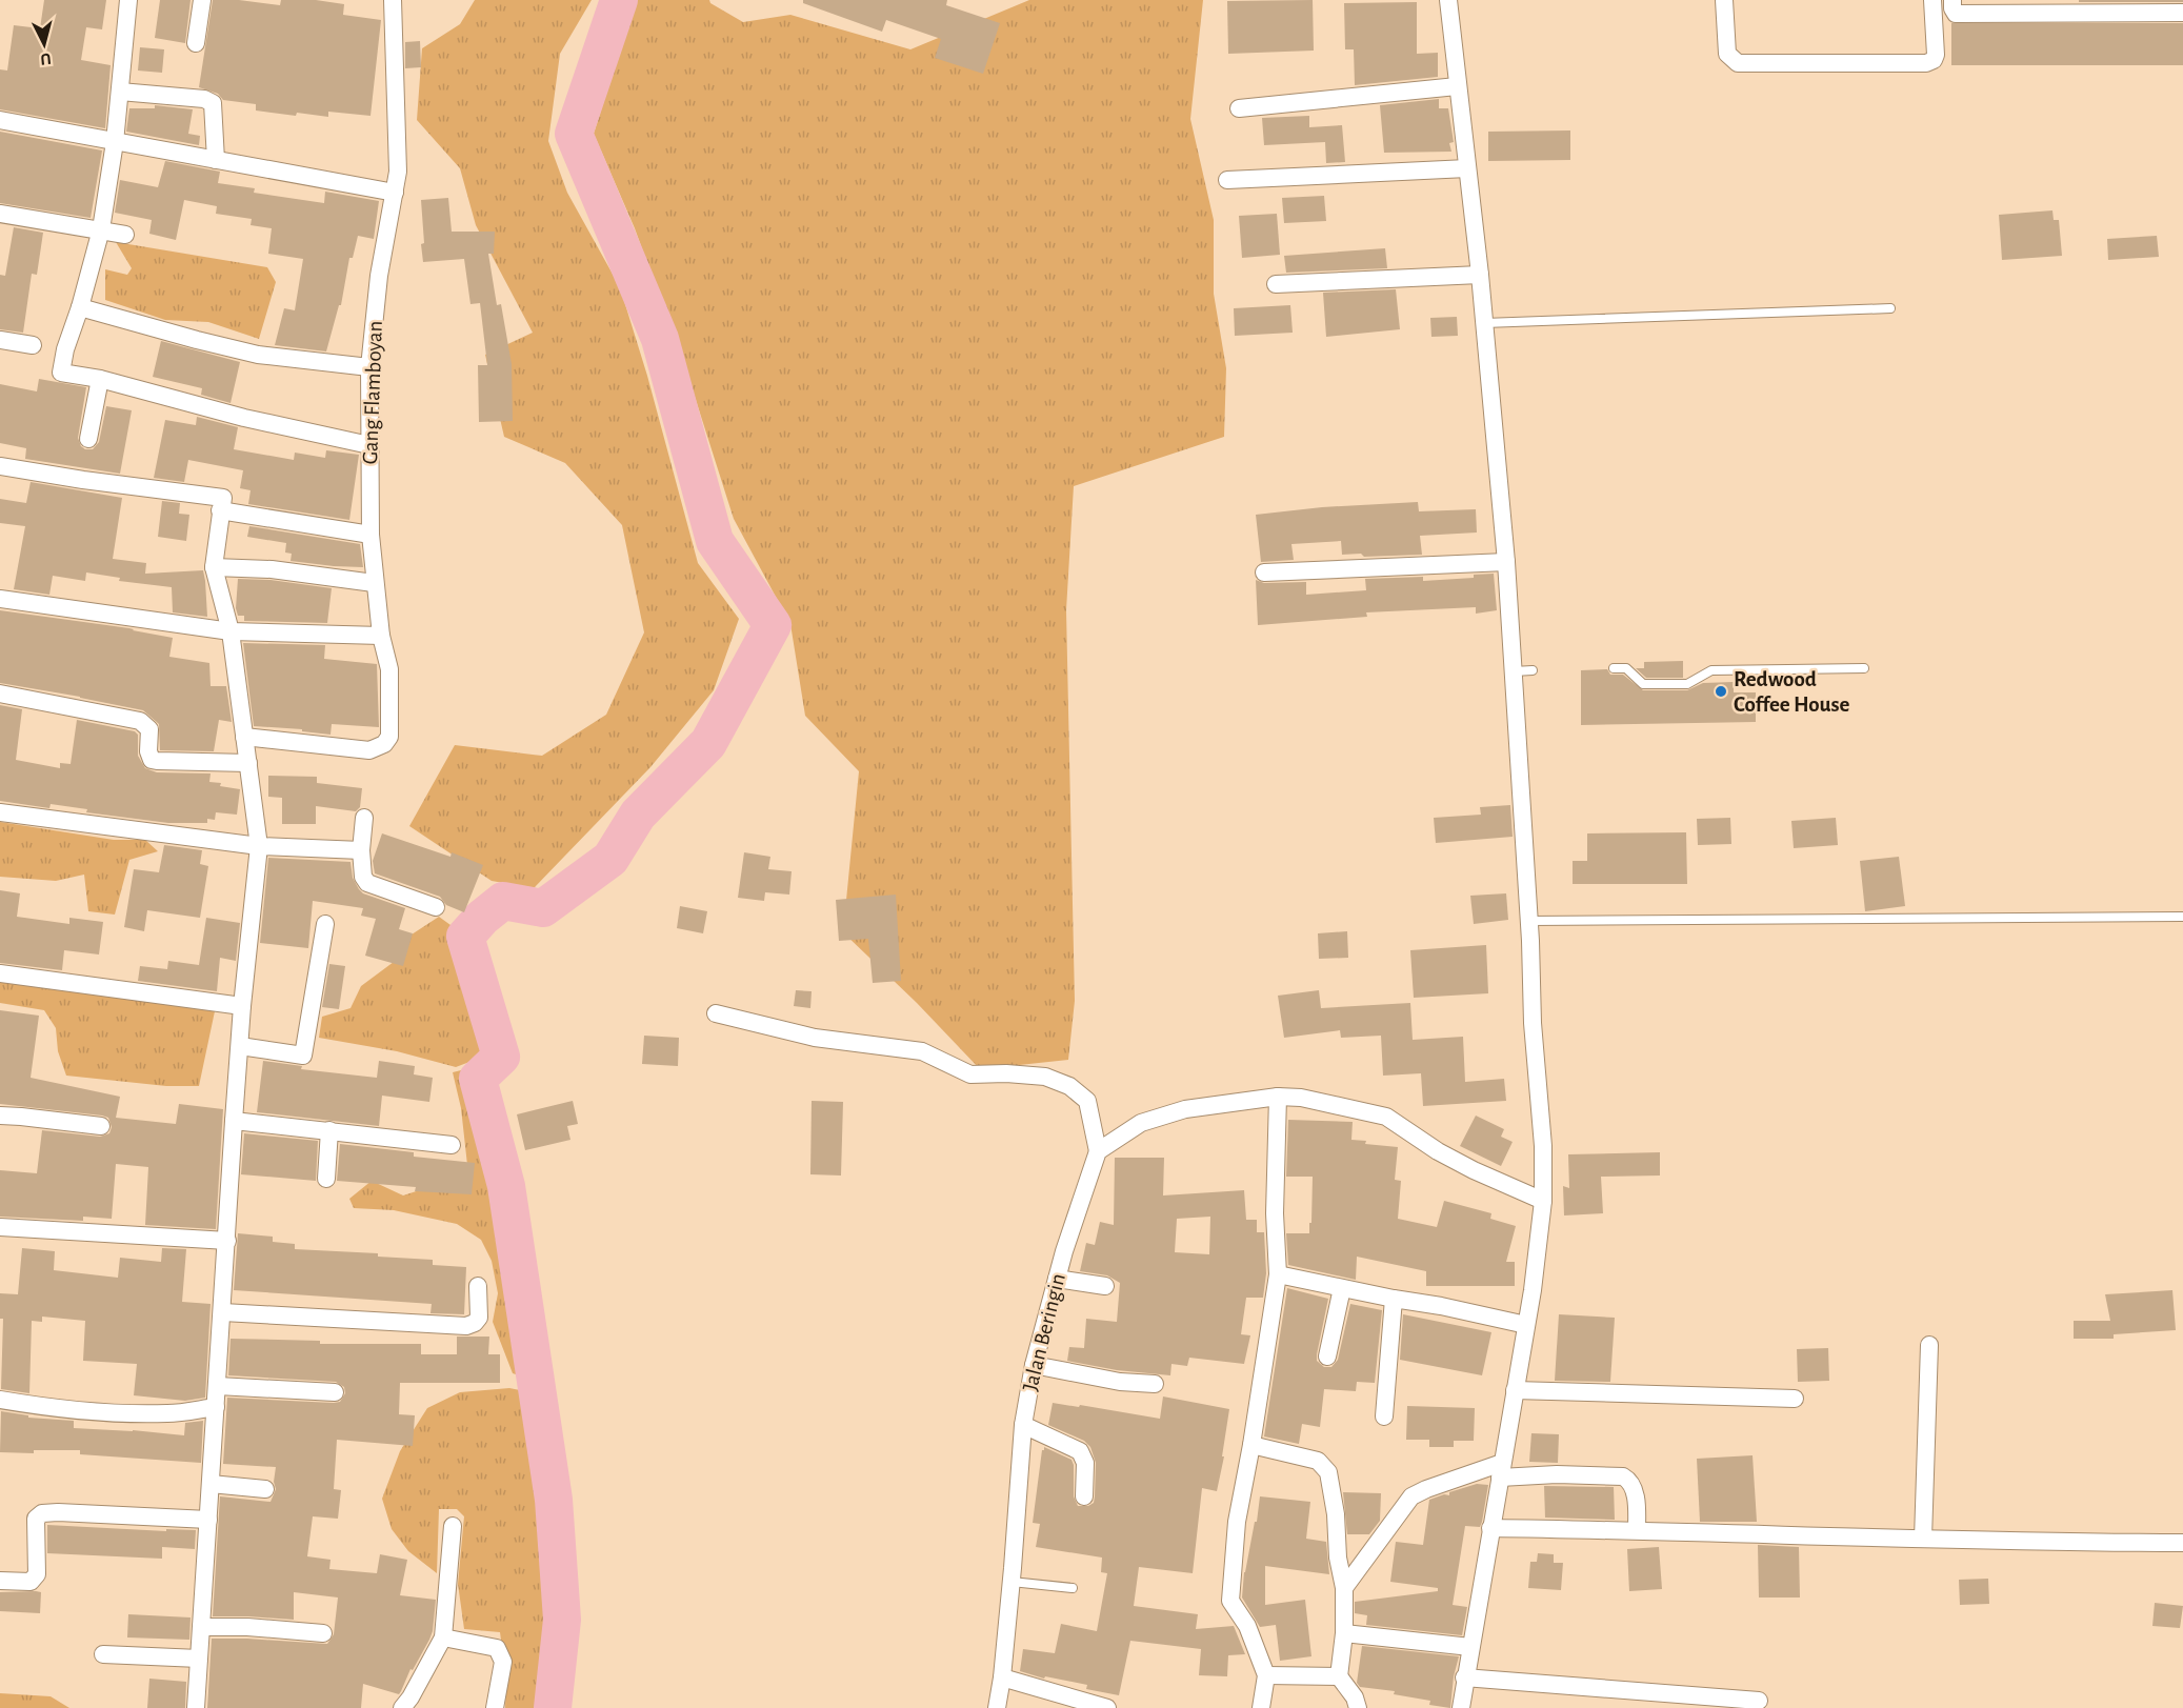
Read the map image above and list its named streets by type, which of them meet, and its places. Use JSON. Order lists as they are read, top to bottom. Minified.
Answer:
{"streets":{"street":["Gang Flamboyan","Jalan Beringin"]},"places":["Redwood Coffee House"],"north":"bottom"}
